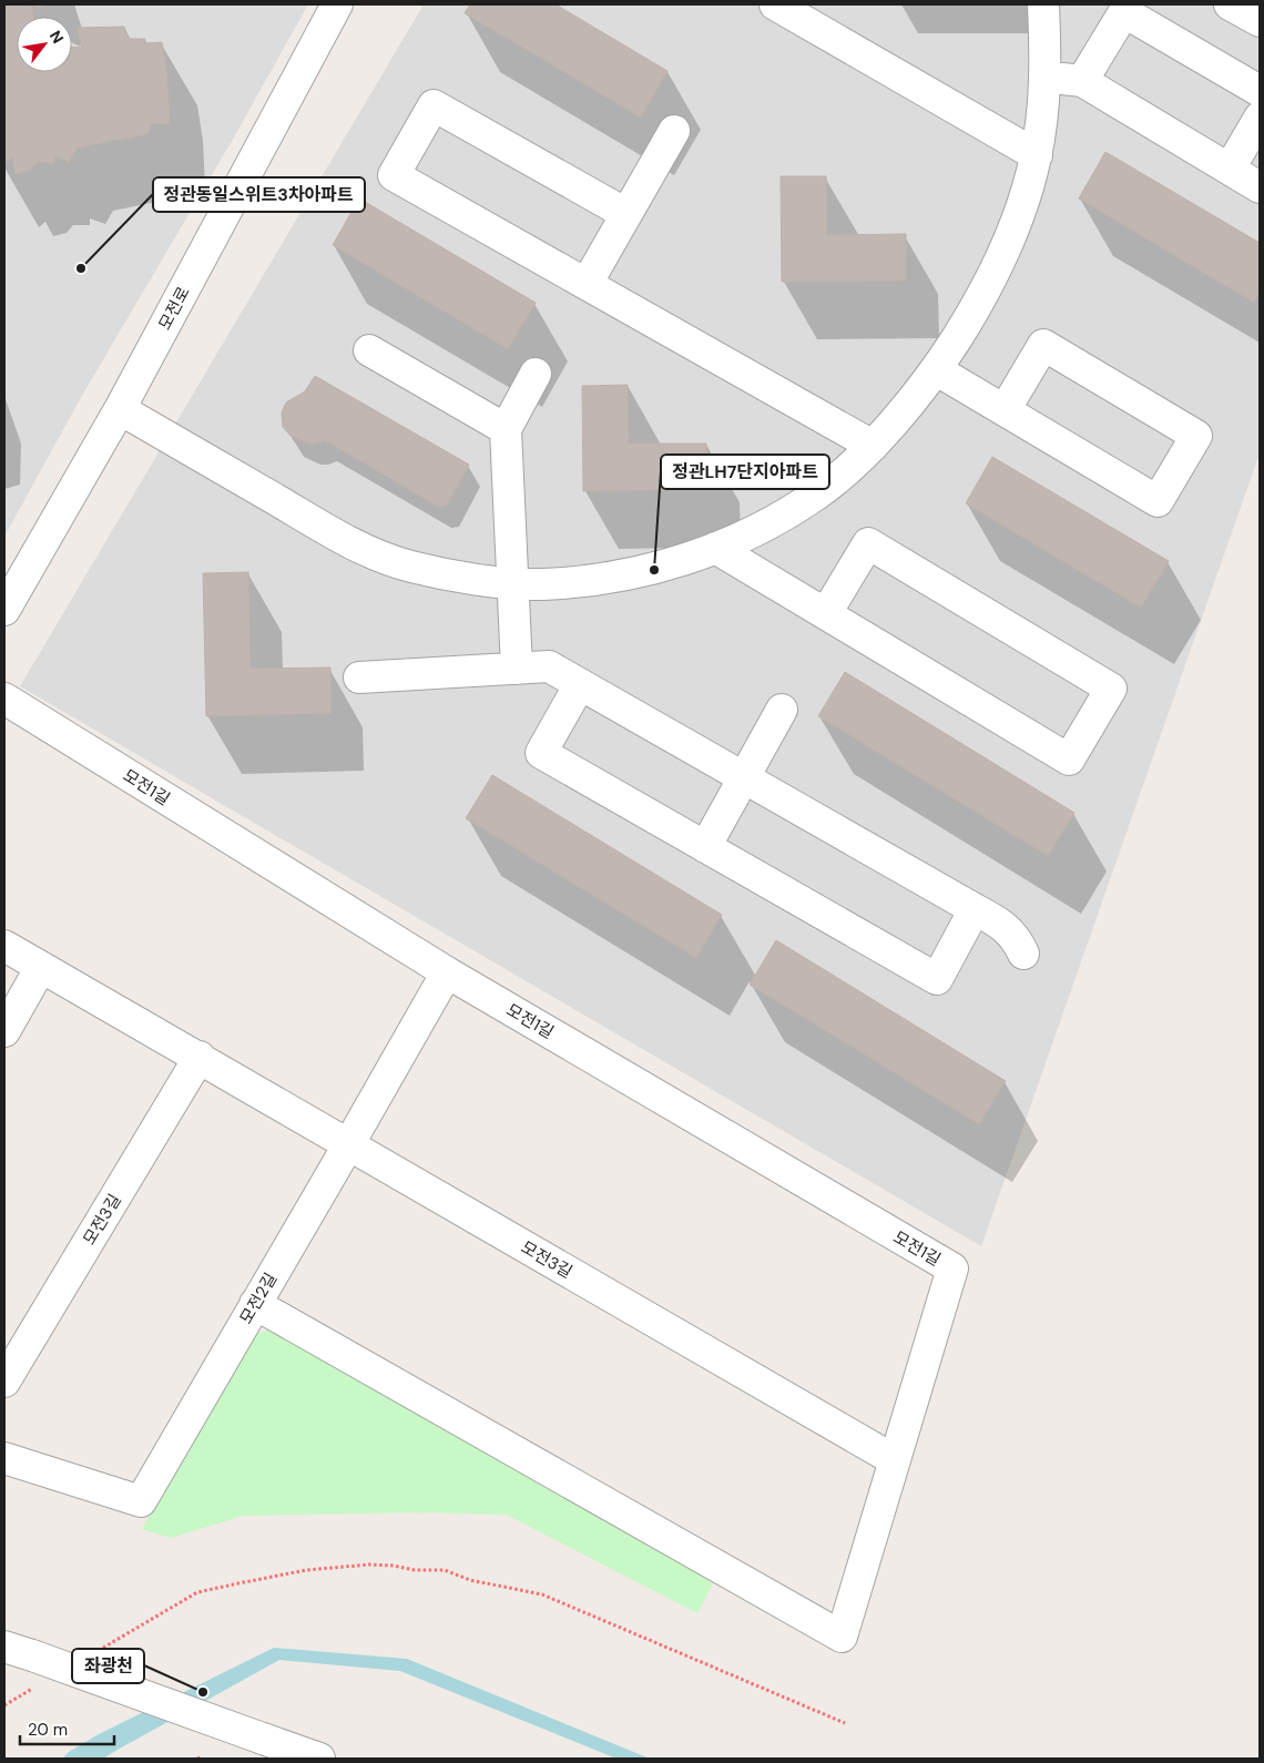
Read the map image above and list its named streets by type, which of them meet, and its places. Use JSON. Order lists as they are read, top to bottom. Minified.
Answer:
{"streets":{"street":["모전로","모전1길","모전3길","모전2길"]},"crossings":[["모전1길","모전3길"],["모전1길","모전2길"],["모전3길","모전2길"]],"places":["정관동일스위트3차아파트","정관LH7단지아파트","좌광천"],"scale_bar":"20 m","north":"top right"}
